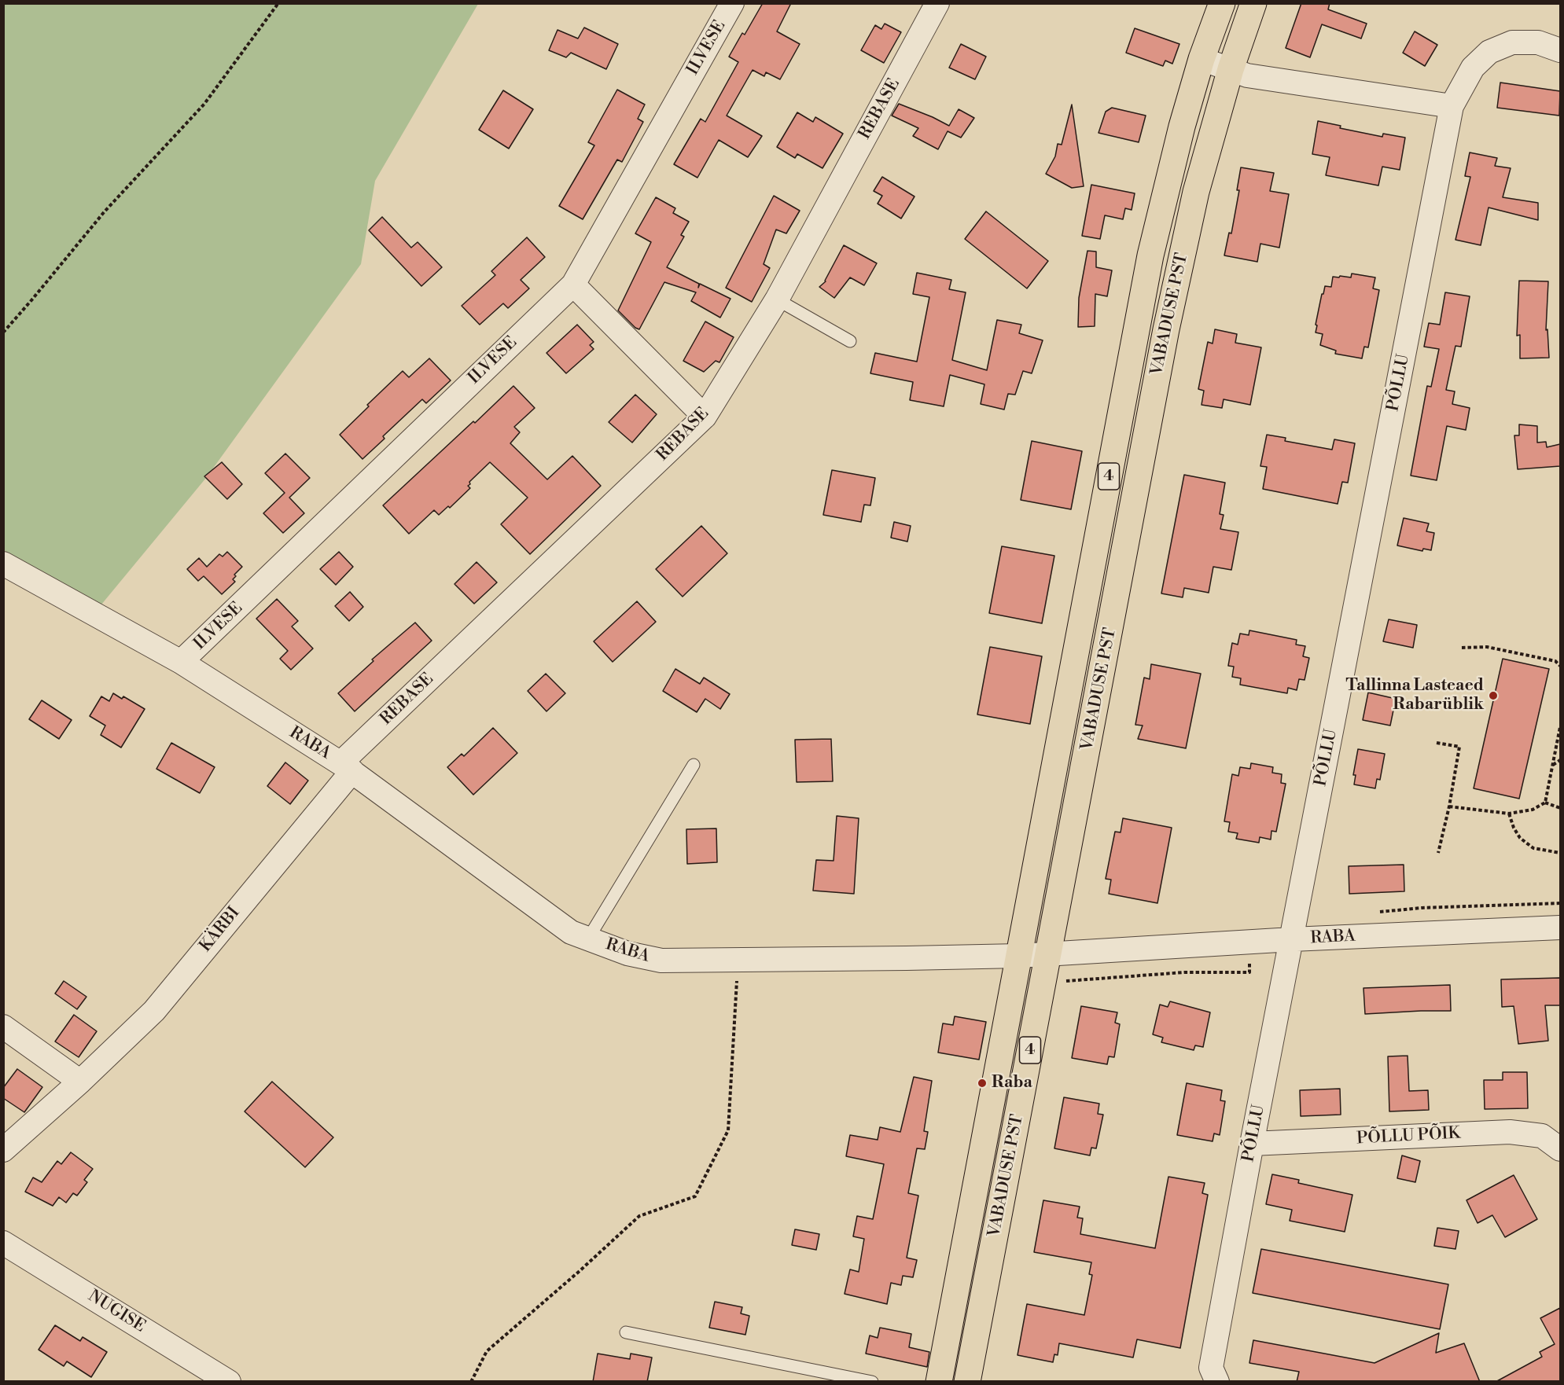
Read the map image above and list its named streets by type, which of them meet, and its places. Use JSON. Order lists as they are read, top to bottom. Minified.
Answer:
{"streets":{"highway":["VABADUSE PST","4"],"street":["ILVESE","REBASE","PÕLLU","RABA","KÄRBI","PÕLLU PÕIK","NUGISE"]},"crossings":[["ILVESE","RABA"],["REBASE","RABA"],["REBASE","KÄRBI"],["VABADUSE PST","RABA"],["PÕLLU","RABA"],["PÕLLU","PÕLLU PÕIK"],["RABA","KÄRBI"]],"places":["Tallinna Lasteaed Rabarüblik","Raba"]}
